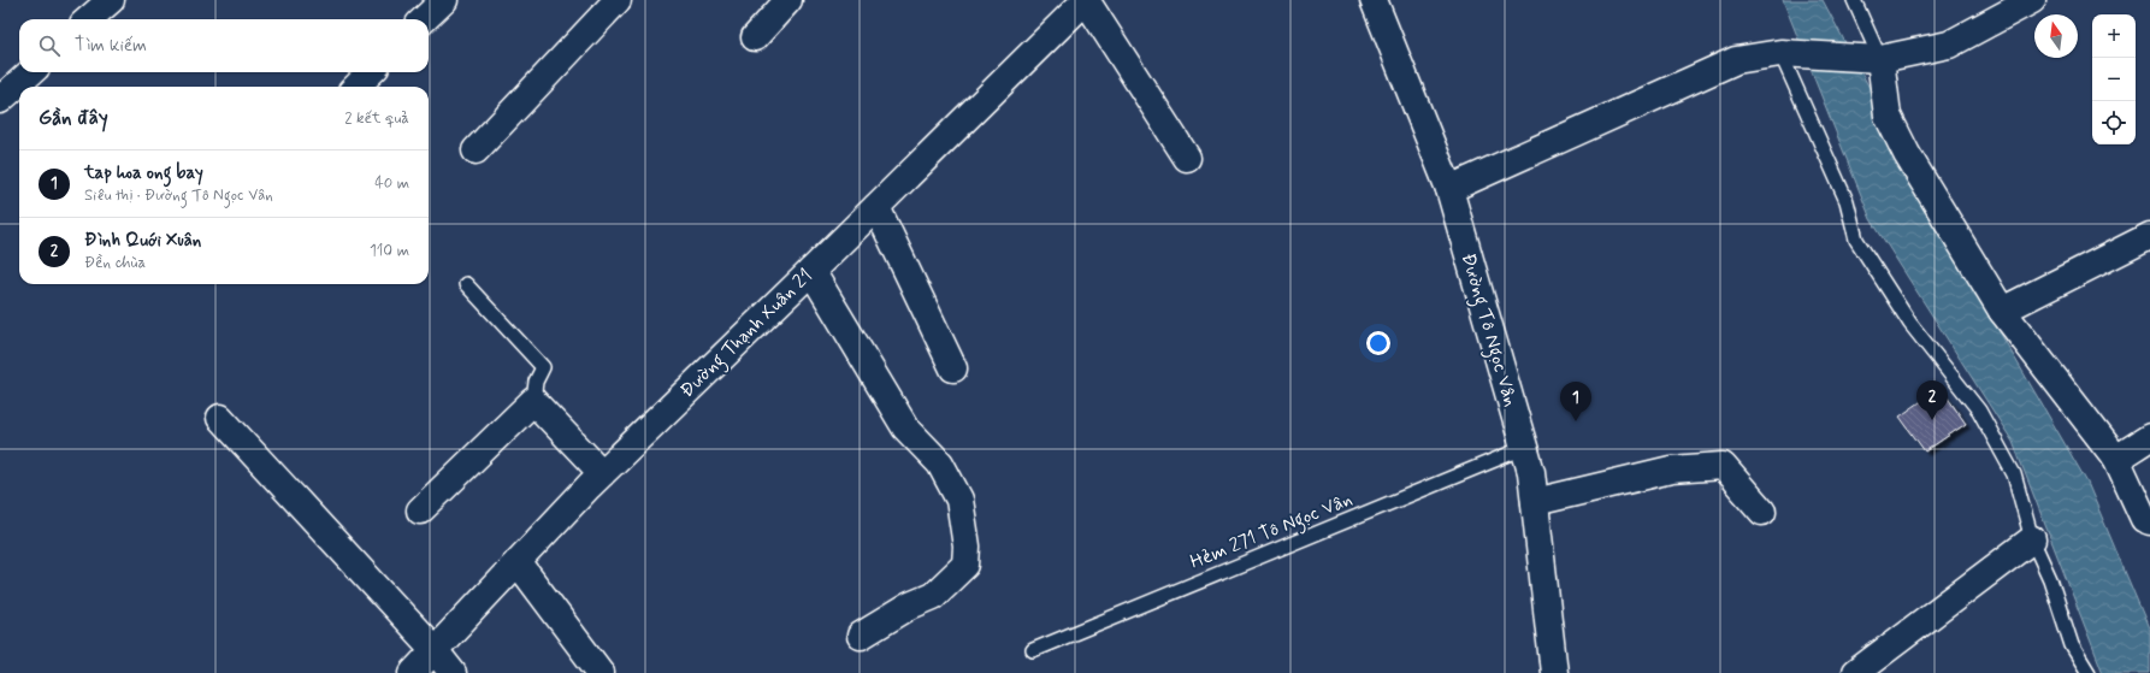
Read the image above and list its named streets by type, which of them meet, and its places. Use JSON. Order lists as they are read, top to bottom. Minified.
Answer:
{"streets":{"street":["Đường Tô Ngọc Vân","Đường Thạnh Xuân 21"],"lane":["Hẻm 271 Tô Ngọc Vân"]},"crossings":[["Đường Tô Ngọc Vân","Hẻm 271 Tô Ngọc Vân"]],"north":"top","page":{"map_buttons":["+","−"],"search":"Tìm kiếm","heading":["Gần đây","2 kết quả"],"list":[{"mark":"1","name":"tap hoa ong bay","note":"Siêu thị · Đường Tô Ngọc Vân","value":"40 m"},{"mark":"2","name":"Đình Quới Xuân","note":"Đền chùa","value":"110 m"}],"pins":["2","1"]}}
